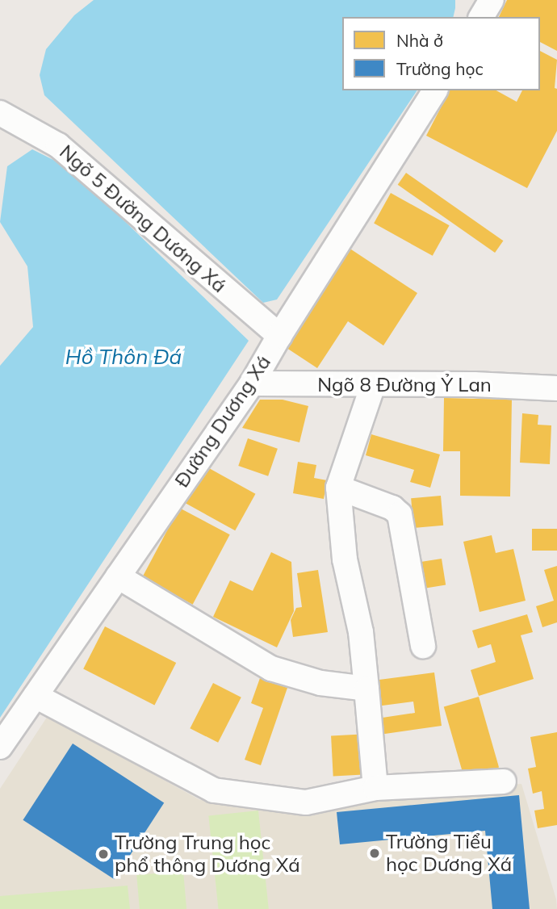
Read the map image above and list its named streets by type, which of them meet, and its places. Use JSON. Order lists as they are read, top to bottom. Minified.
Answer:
{"streets":{"street":["Ngõ 5 Đường Dương Xá","Ngõ 8 Đường Ỷ Lan","Đường Dương Xá"]},"crossings":[["Ngõ 5 Đường Dương Xá","Đường Dương Xá"],["Ngõ 8 Đường Ỷ Lan","Đường Dương Xá"]],"water":["Hồ Thôn Đá"],"places":["Trường Tiểu học Dương Xá","Trường Trung học phổ thông Dương Xá"],"legend":["Nhà ở","Trường học"]}
